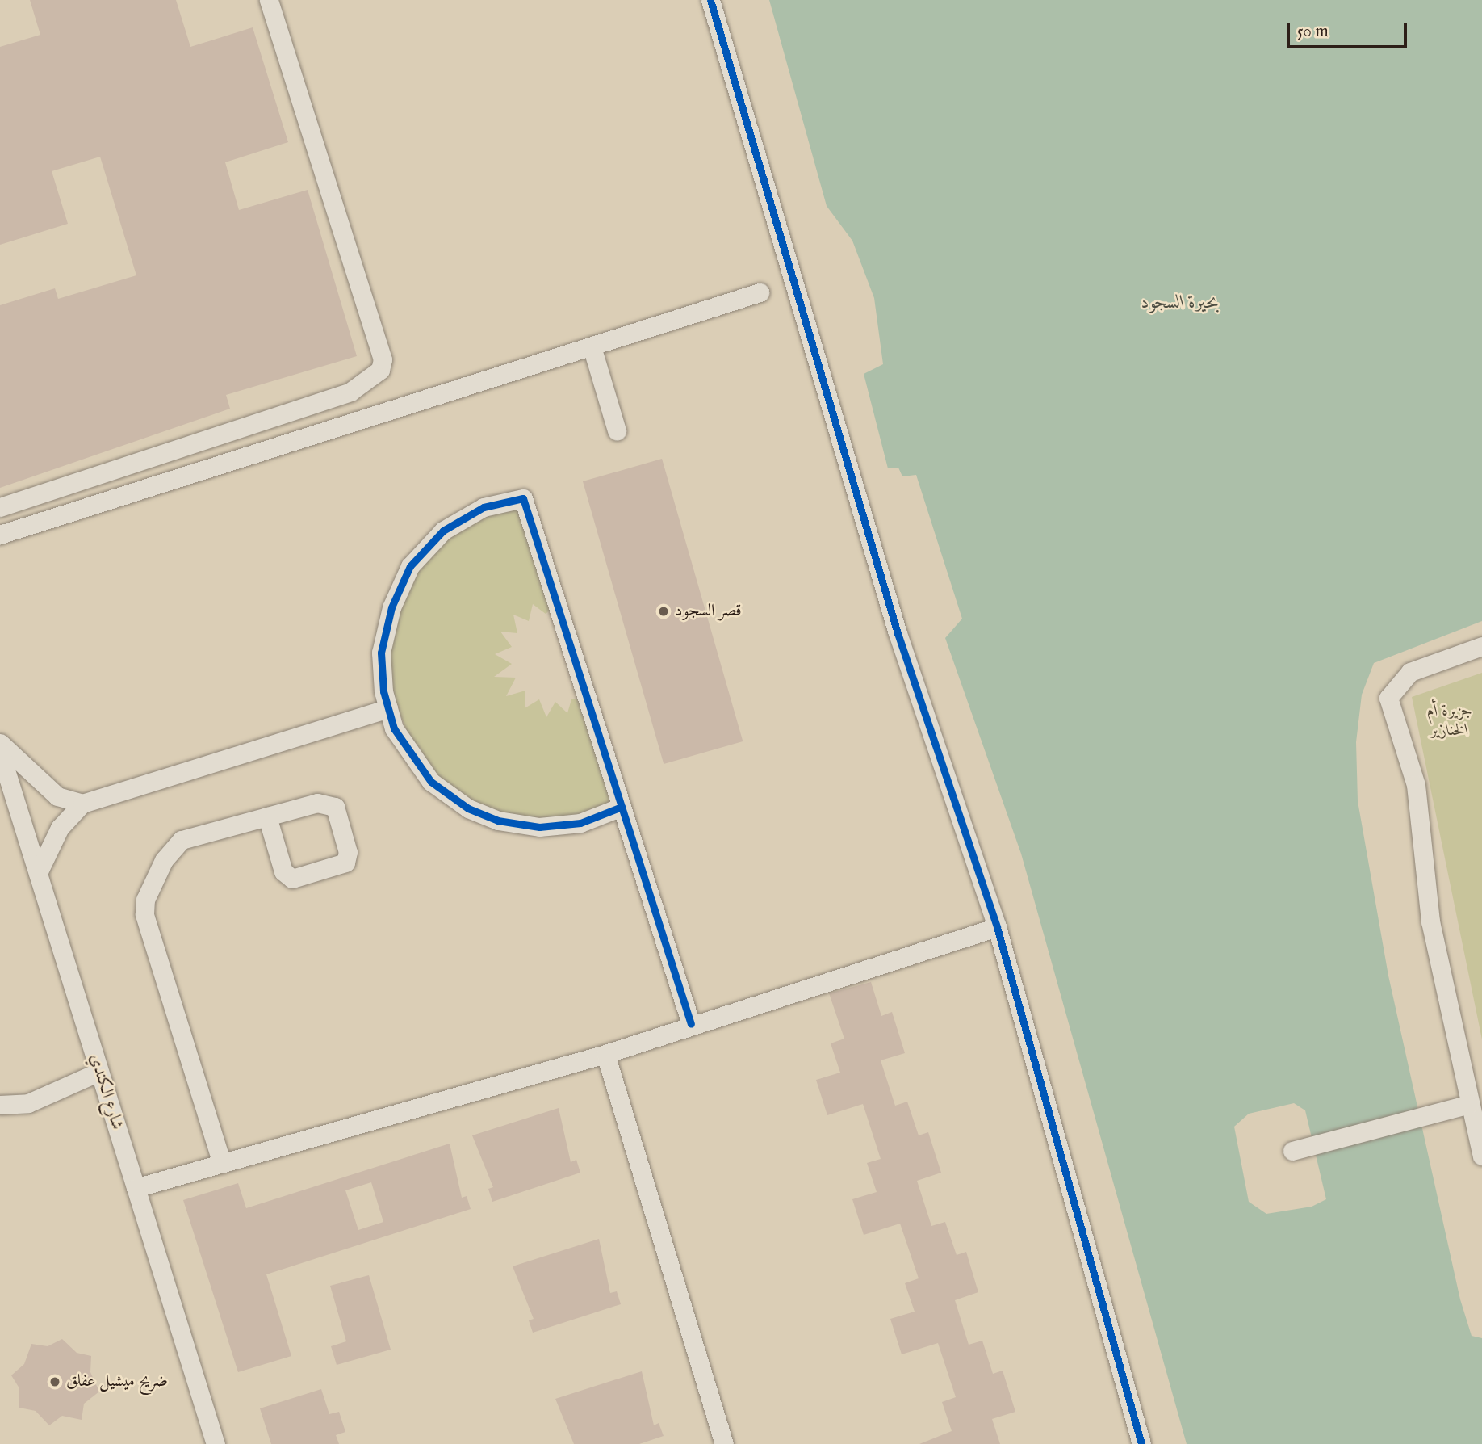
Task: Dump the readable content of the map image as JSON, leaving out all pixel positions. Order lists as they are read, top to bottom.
{
  "streets": {
    "street": ["شارع الكندي"]
  },
  "water": ["بحيرة السجود"],
  "parks": ["جزيرة أم الخنازير"],
  "places": ["قصر السجود", "ضريح ميشيل عفلق"],
  "scale_bar": "50 m"
}
